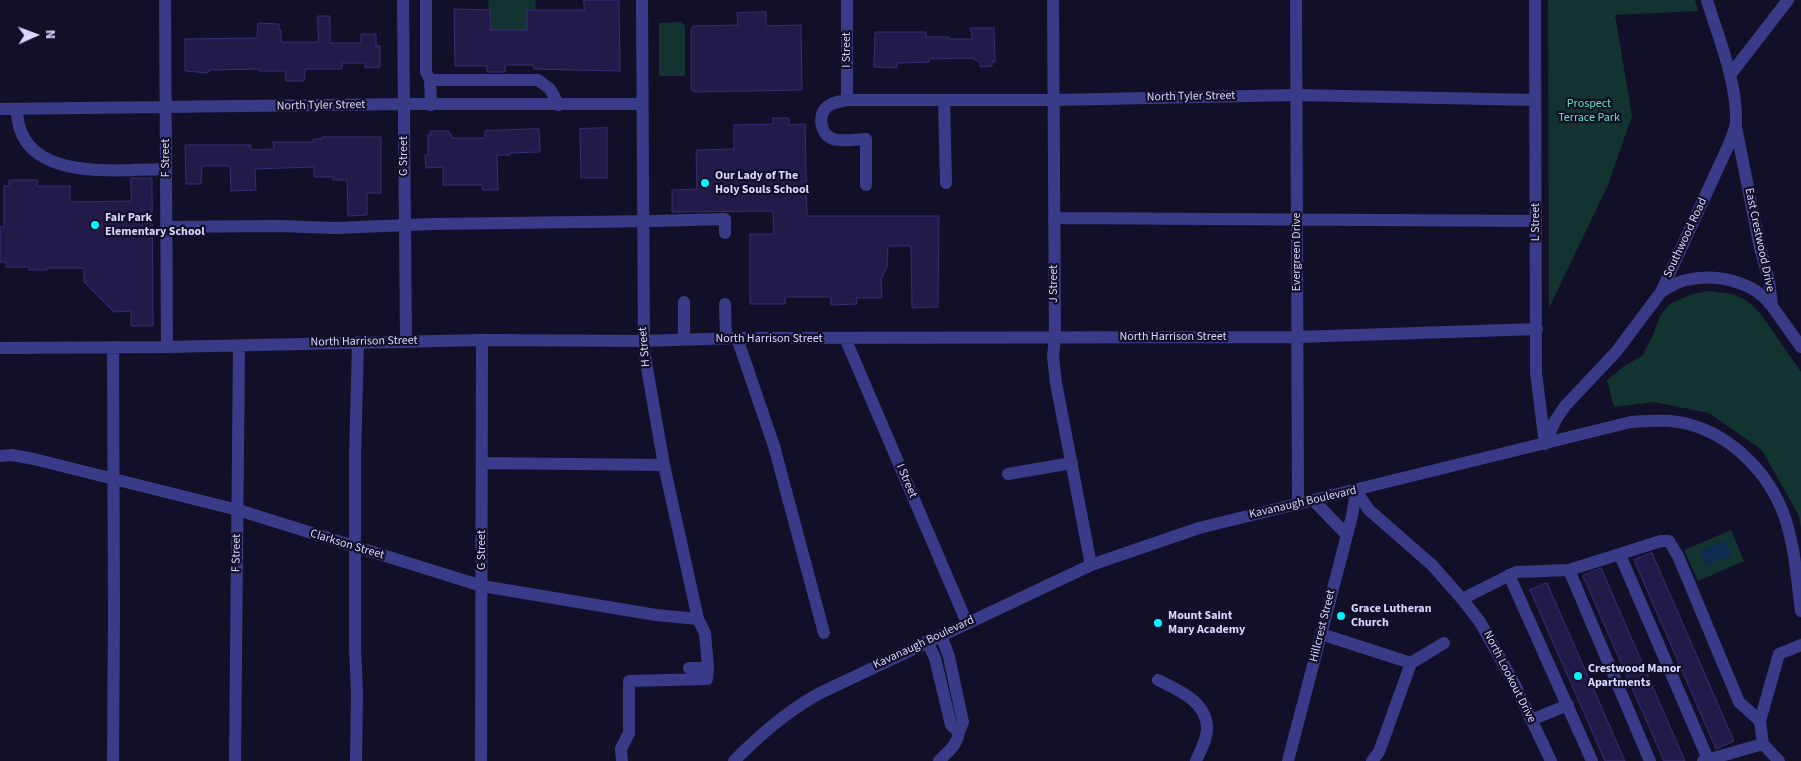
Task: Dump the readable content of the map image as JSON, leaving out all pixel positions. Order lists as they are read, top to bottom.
{
  "streets": {
    "street": [
      "I Street",
      "North Tyler Street",
      "G Street",
      "F Street",
      "L Street",
      "Southwood Road",
      "East Crestwood Drive",
      "Evergreen Drive",
      "J Street",
      "North Harrison Street",
      "H Street",
      "Kavanaugh Boulevard",
      "Clarkson Street",
      "Hillcrest Street",
      "North Lookout Drive"
    ]
  },
  "crossings": [
    ["I Street", "North Tyler Street"],
    ["I Street", "North Harrison Street"],
    ["I Street", "Kavanaugh Boulevard"],
    ["North Tyler Street", "G Street"],
    ["North Tyler Street", "F Street"],
    ["North Tyler Street", "L Street"],
    ["North Tyler Street", "Evergreen Drive"],
    ["North Tyler Street", "J Street"],
    ["North Tyler Street", "H Street"],
    ["G Street", "North Harrison Street"],
    ["G Street", "Clarkson Street"],
    ["F Street", "North Harrison Street"],
    ["F Street", "Clarkson Street"],
    ["L Street", "Southwood Road"],
    ["L Street", "North Harrison Street"],
    ["L Street", "Kavanaugh Boulevard"],
    ["Southwood Road", "East Crestwood Drive"],
    ["Southwood Road", "Kavanaugh Boulevard"],
    ["Evergreen Drive", "North Harrison Street"],
    ["Evergreen Drive", "Kavanaugh Boulevard"],
    ["J Street", "North Harrison Street"],
    ["J Street", "Kavanaugh Boulevard"],
    ["North Harrison Street", "H Street"],
    ["H Street", "Clarkson Street"],
    ["Kavanaugh Boulevard", "Hillcrest Street"],
    ["Kavanaugh Boulevard", "North Lookout Drive"],
    ["Hillcrest Street", "North Lookout Drive"]
  ],
  "parks": ["Prospect Terrace Park"],
  "places": [
    "Our Lady of The Holy Souls School",
    "Fair Park Elementary School",
    "Grace Lutheran Church",
    "Mount Saint Mary Academy",
    "Crestwood Manor Apartments"
  ],
  "north": "right"
}
